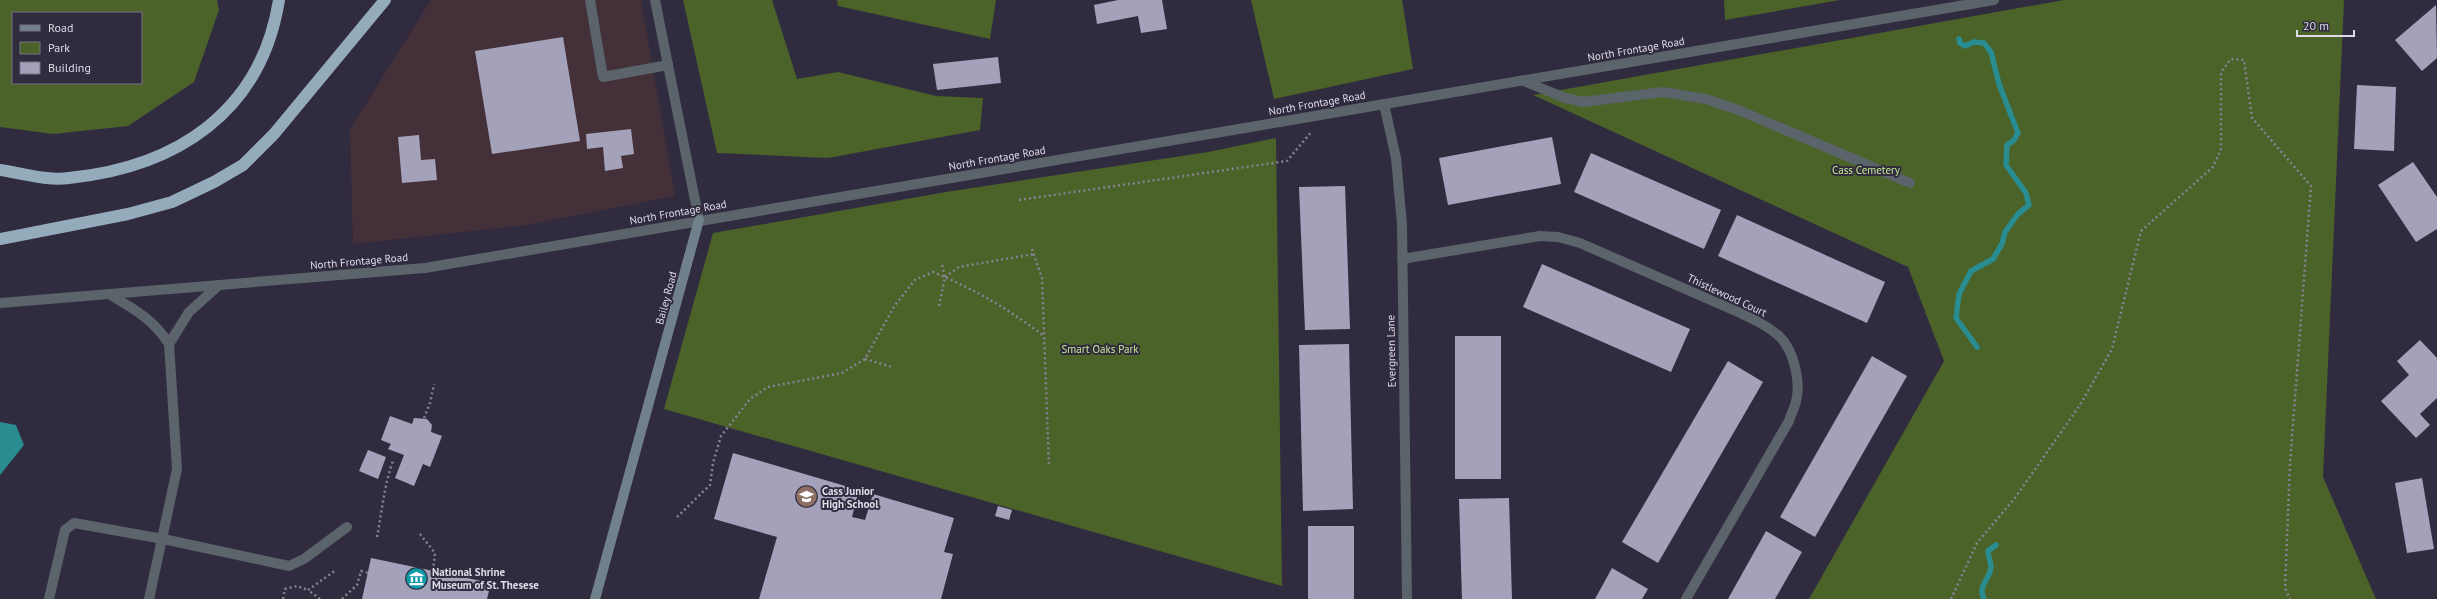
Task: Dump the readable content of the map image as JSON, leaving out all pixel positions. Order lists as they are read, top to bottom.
{
  "streets": {
    "street": [
      "North Frontage Road",
      "Thistlewood Court",
      "Bailey Road",
      "Evergreen Lane"
    ]
  },
  "crossings": [
    ["North Frontage Road", "Bailey Road"],
    ["North Frontage Road", "Evergreen Lane"],
    ["Thistlewood Court", "Evergreen Lane"]
  ],
  "parks": ["Cass Cemetery", "Smart Oaks Park"],
  "places": {
    "school or university": ["Cass Junior High School"],
    "museum": ["National Shrine Museum of St. Thesese"]
  },
  "legend": ["Road", "Park", "Building"],
  "scale_bar": "20 m"
}
